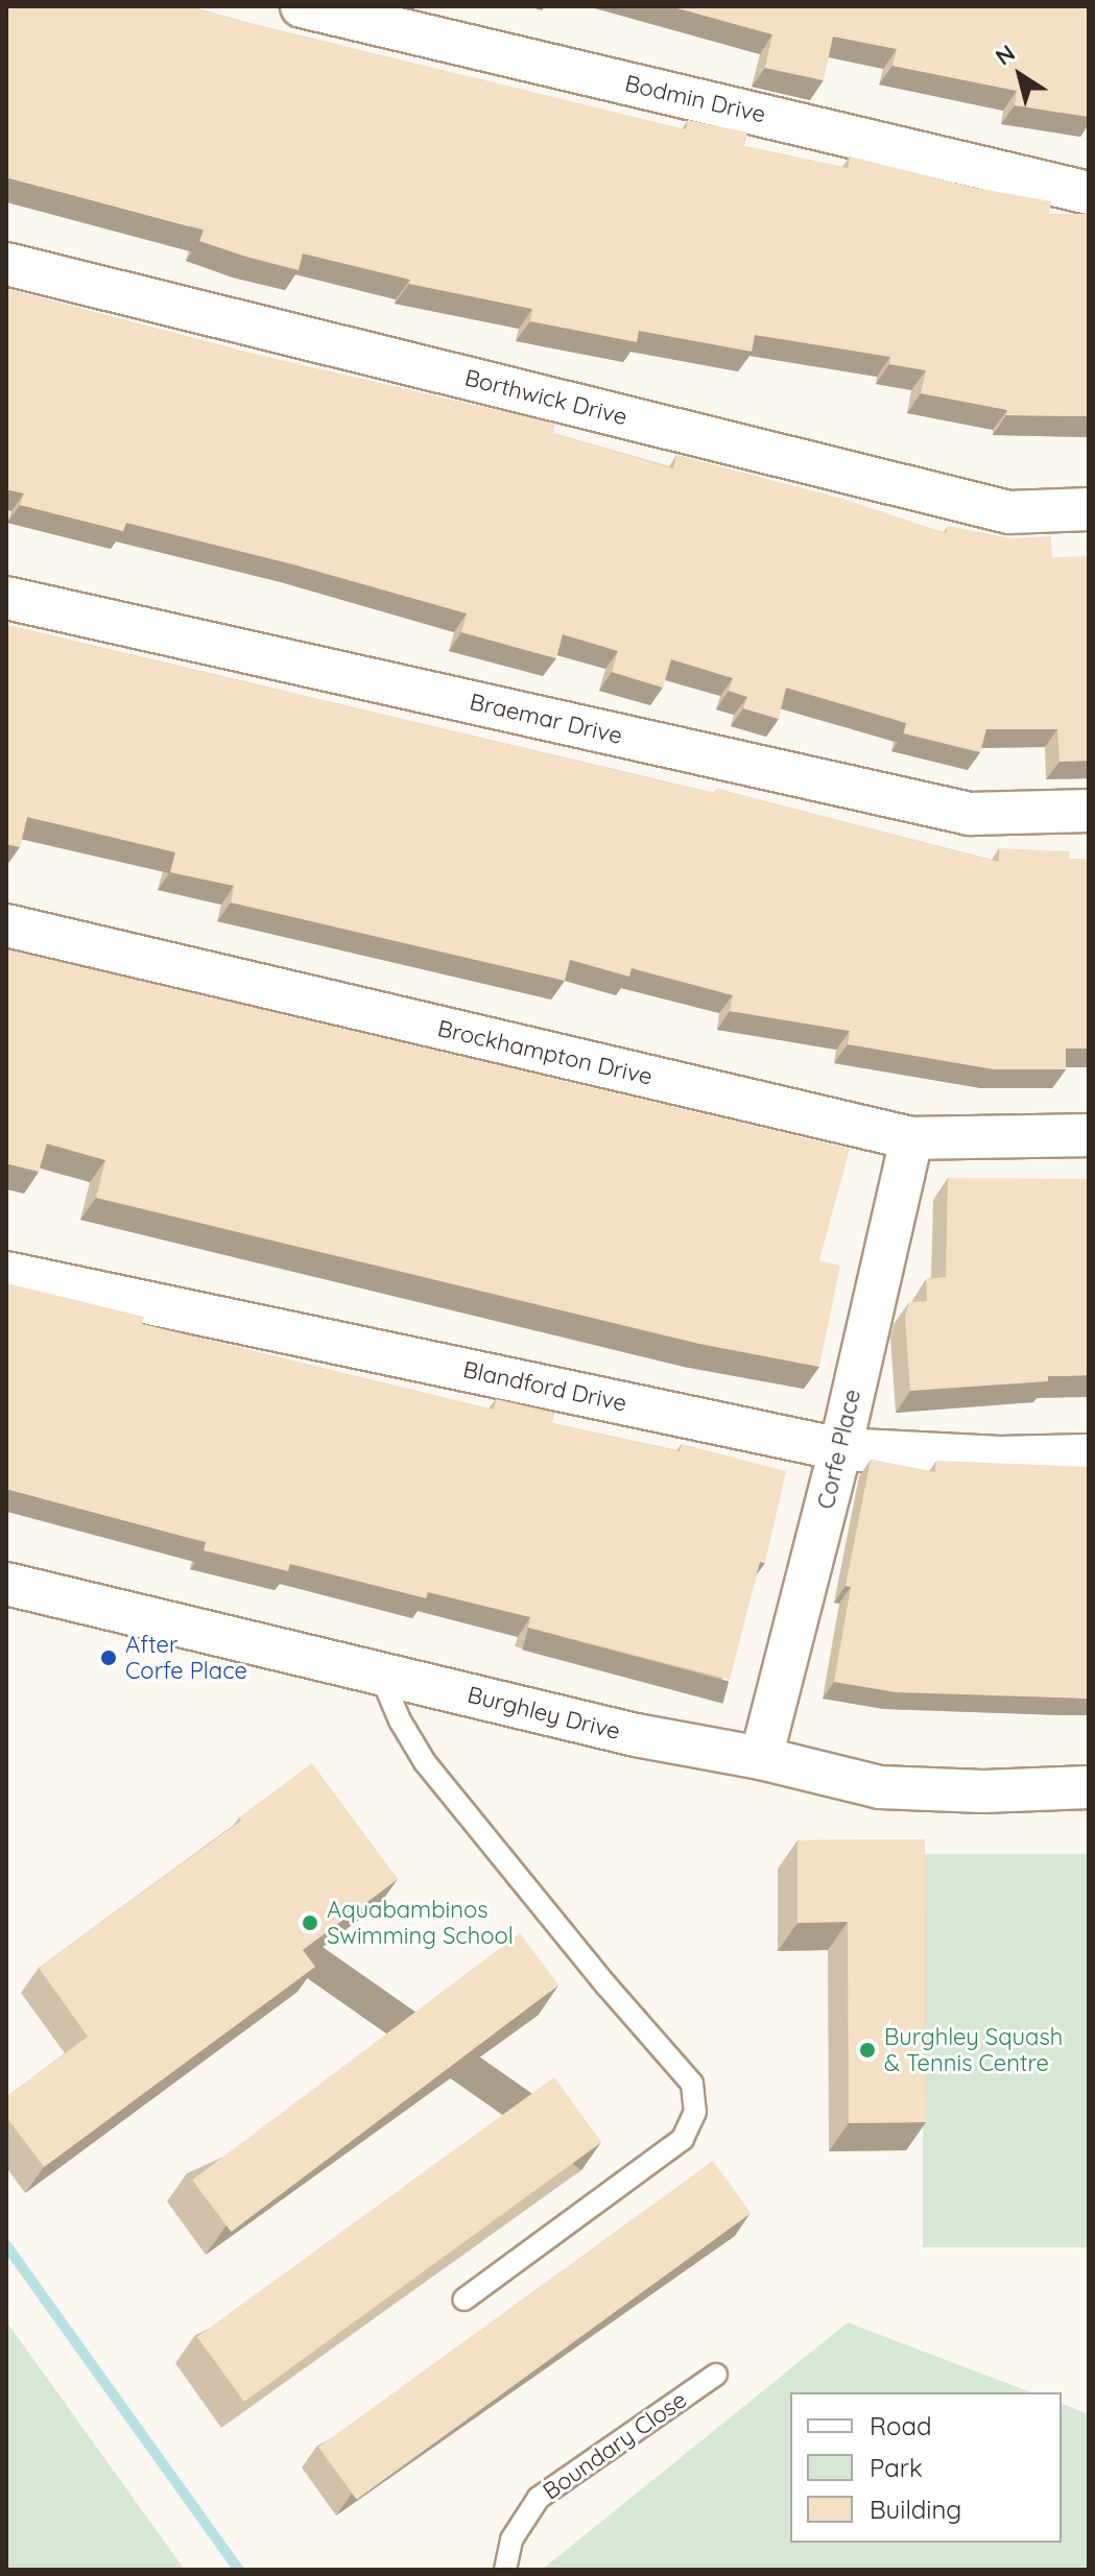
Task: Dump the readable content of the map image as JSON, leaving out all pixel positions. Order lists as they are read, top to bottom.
{
  "streets": {
    "street": [
      "Bodmin Drive",
      "Borthwick Drive",
      "Braemar Drive",
      "Brockhampton Drive",
      "Blandford Drive",
      "Corfe Place",
      "Burghley Drive"
    ],
    "lane": ["Boundary Close"]
  },
  "crossings": [
    ["Brockhampton Drive", "Corfe Place"],
    ["Blandford Drive", "Corfe Place"],
    ["Corfe Place", "Burghley Drive"]
  ],
  "places": ["After Corfe Place", "Aquabambinos Swimming School", "Burghley Squash & Tennis Centre"],
  "legend": ["Road", "Park", "Building"],
  "north": "top left"
}
